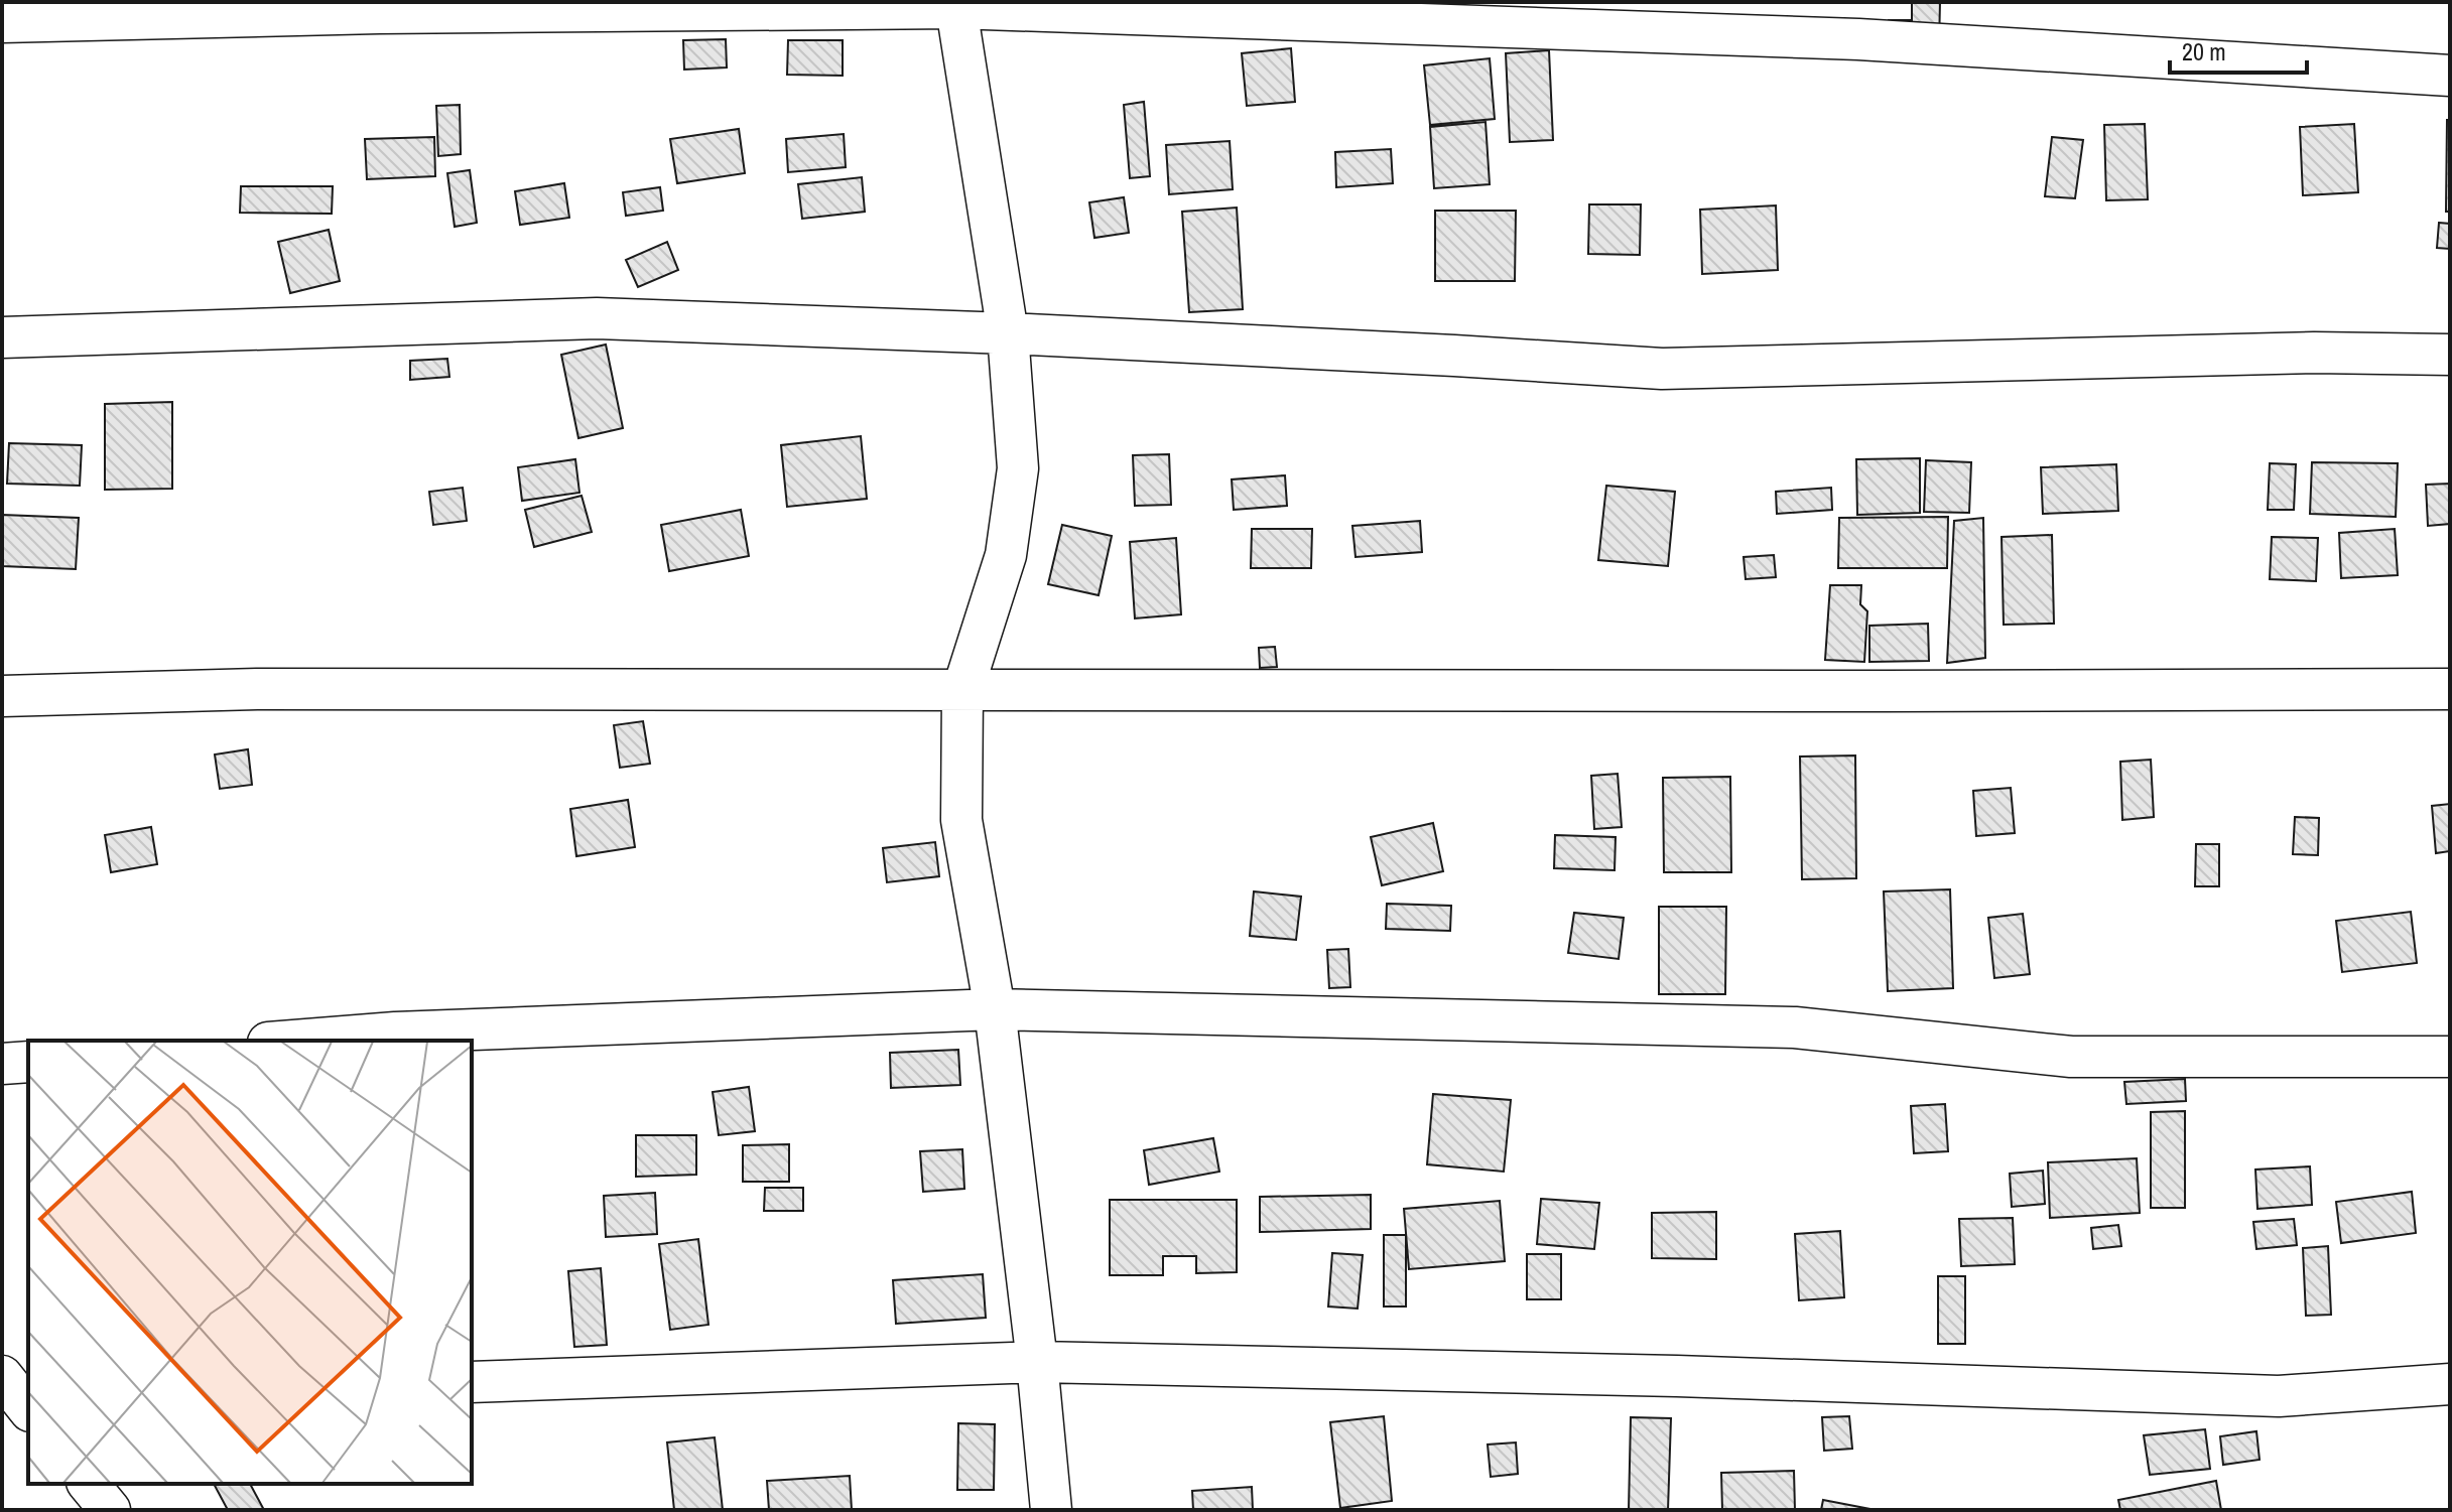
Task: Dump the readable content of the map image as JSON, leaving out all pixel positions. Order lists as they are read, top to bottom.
{
  "scale_bar": "20 m"
}
